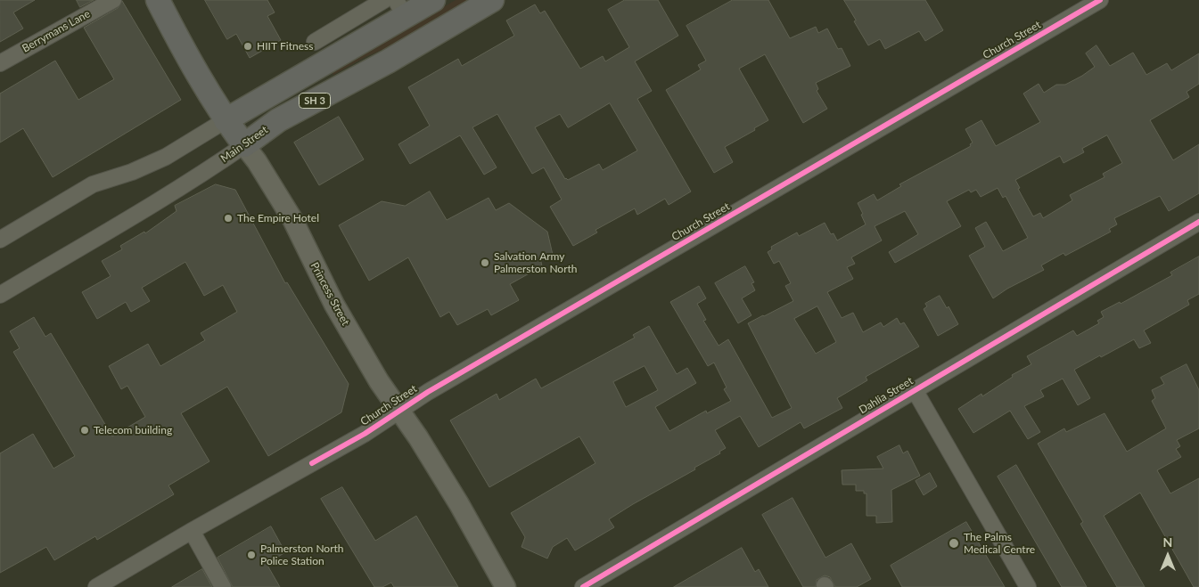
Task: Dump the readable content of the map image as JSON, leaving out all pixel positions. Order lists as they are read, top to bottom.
{
  "streets": {
    "highway": ["SH 3", "Main Street", "Princess Street"],
    "street": ["Berrymans Lane", "Church Street", "Dahlia Street"]
  },
  "crossings": [
    ["Church Street", "Princess Street"],
    ["SH 3", "Princess Street"],
    ["Main Street", "Princess Street"]
  ],
  "places": [
    "HIIT Fitness",
    "The Empire Hotel",
    "Salvation Army Palmerston North",
    "Telecom building",
    "The Palms Medical Centre",
    "Palmerston North Police Station"
  ],
  "north": "top"
}
